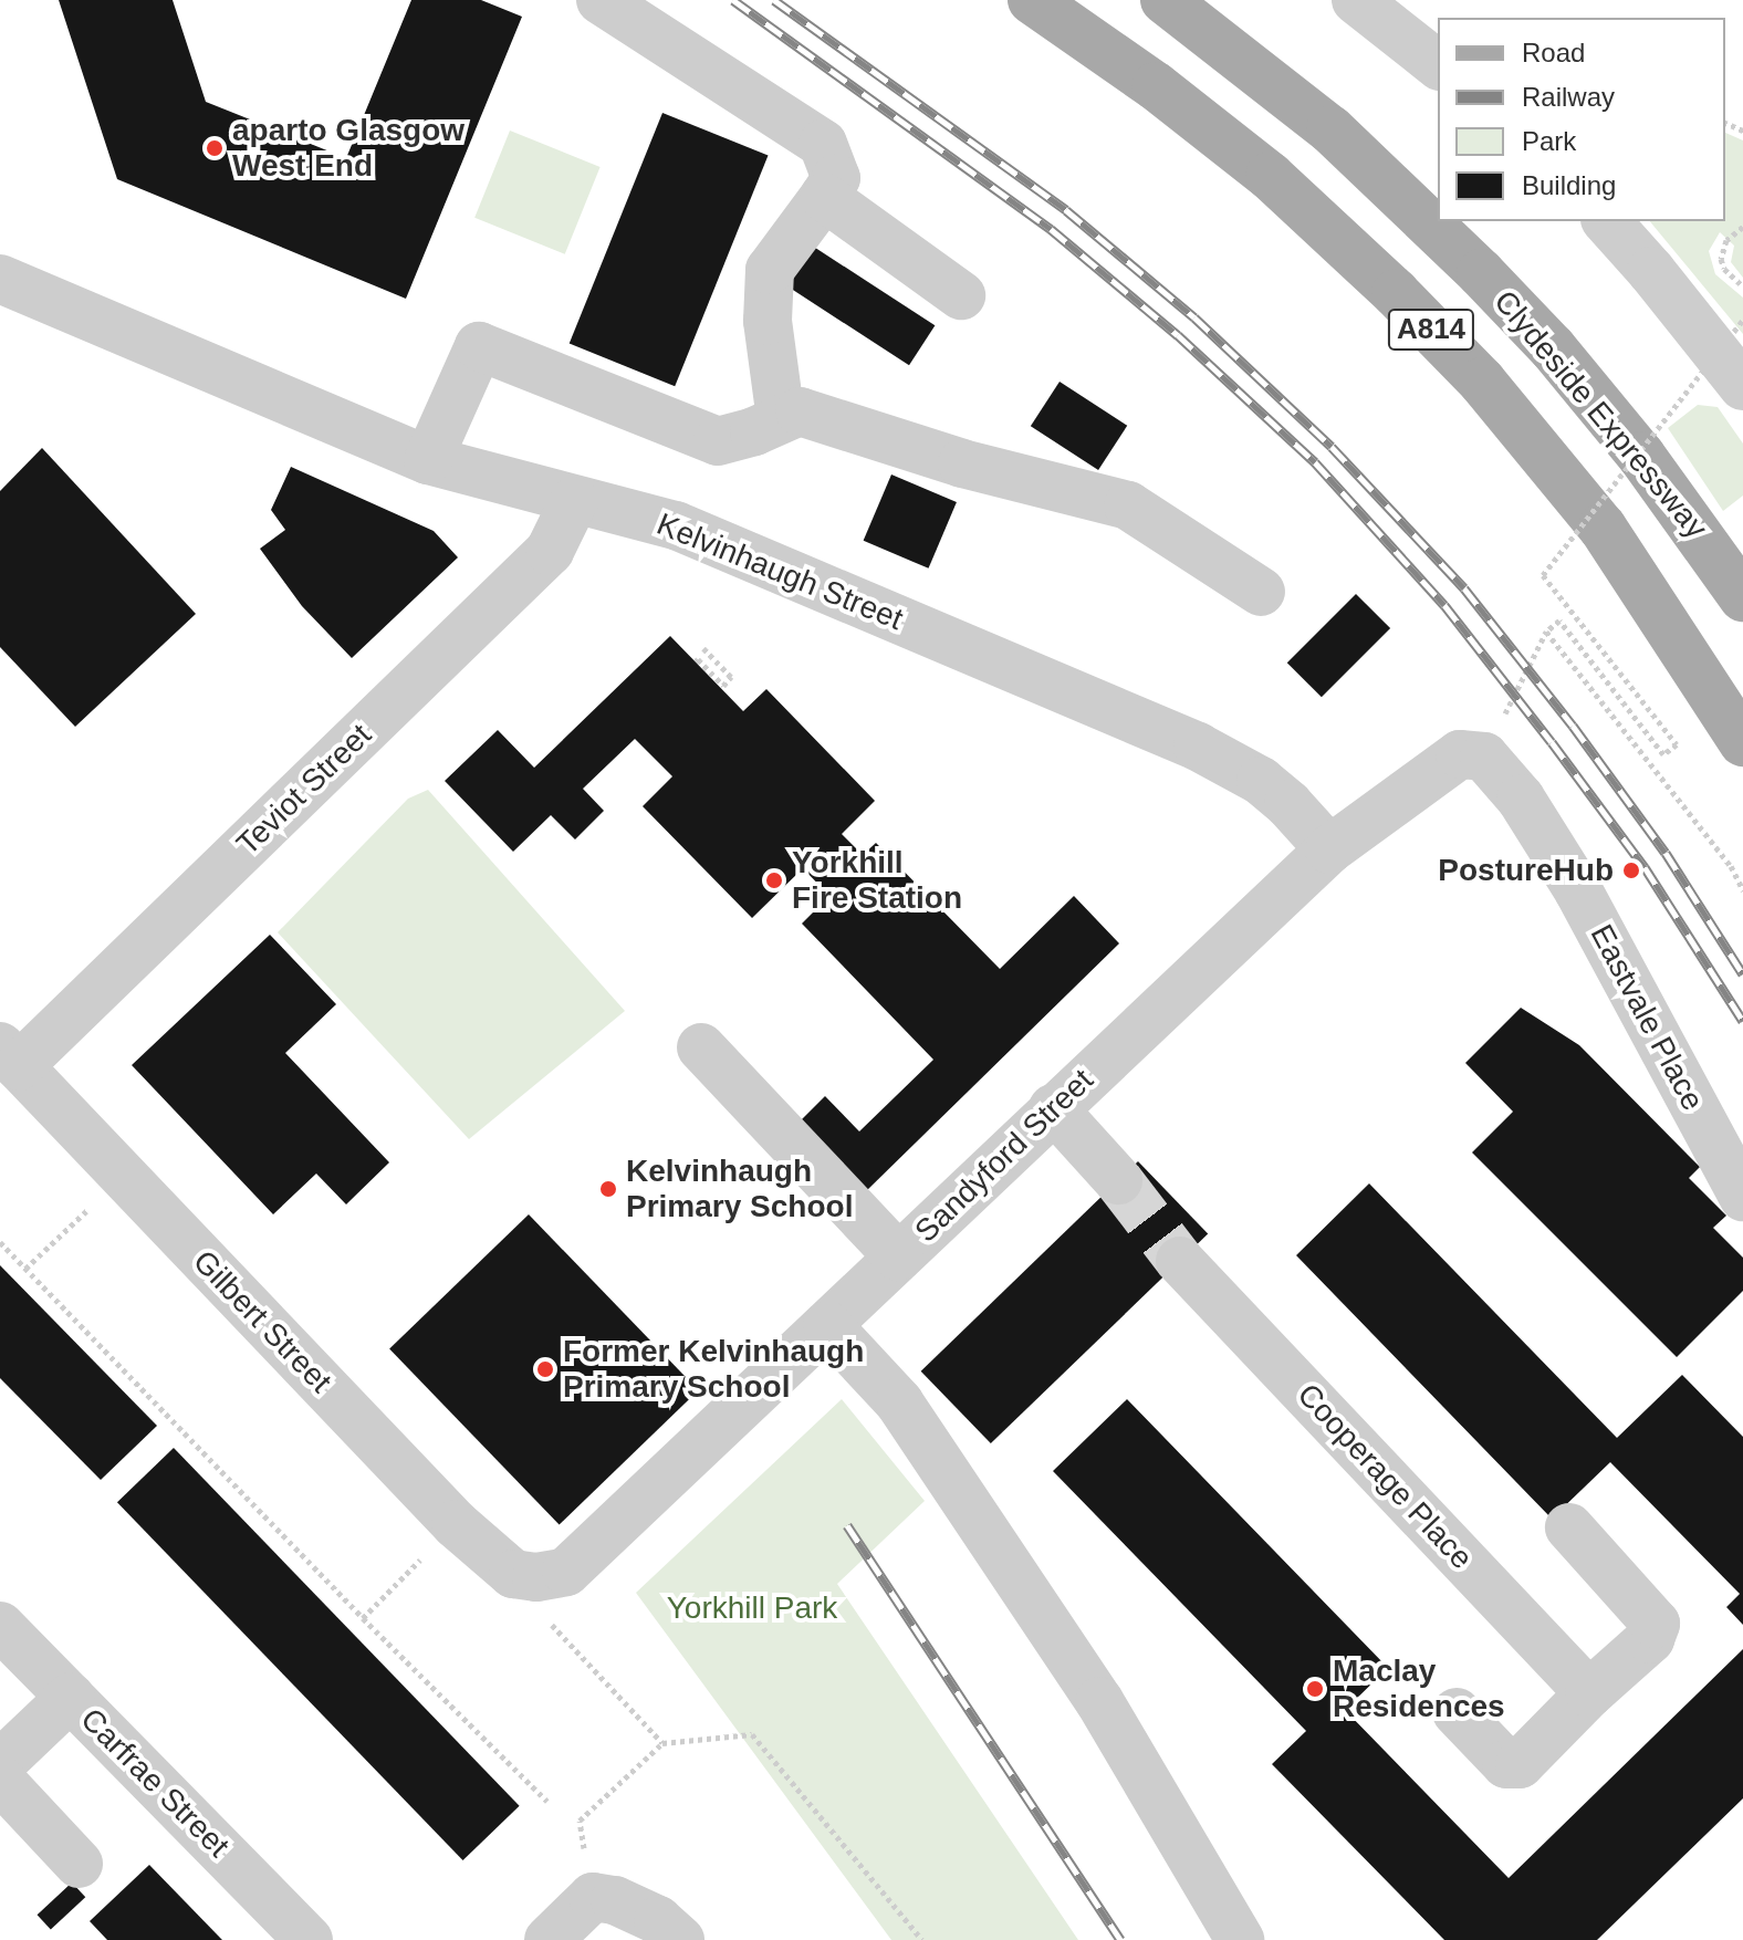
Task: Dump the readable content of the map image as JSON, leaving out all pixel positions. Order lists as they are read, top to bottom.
{
  "streets": {
    "main road": ["A814", "Clydeside Expressway"],
    "street": [
      "Kelvinhaugh Street",
      "Teviot Street",
      "Eastvale Place",
      "Sandyford Street",
      "Gilbert Street",
      "Cooperage Place",
      "Carfrae Street"
    ]
  },
  "crossings": [
    ["Kelvinhaugh Street", "Teviot Street"],
    ["Kelvinhaugh Street", "Sandyford Street"],
    ["Teviot Street", "Gilbert Street"],
    ["Eastvale Place", "Sandyford Street"],
    ["Sandyford Street", "Gilbert Street"]
  ],
  "parks": ["Yorkhill Park"],
  "places": [
    "aparto Glasgow West End",
    "PostureHub",
    "Yorkhill Fire Station",
    "Kelvinhaugh Primary School",
    "Former Kelvinhaugh Primary School",
    "Maclay Residences"
  ],
  "legend": [
    "Road",
    "Railway",
    "Park",
    "Building"
  ]
}
